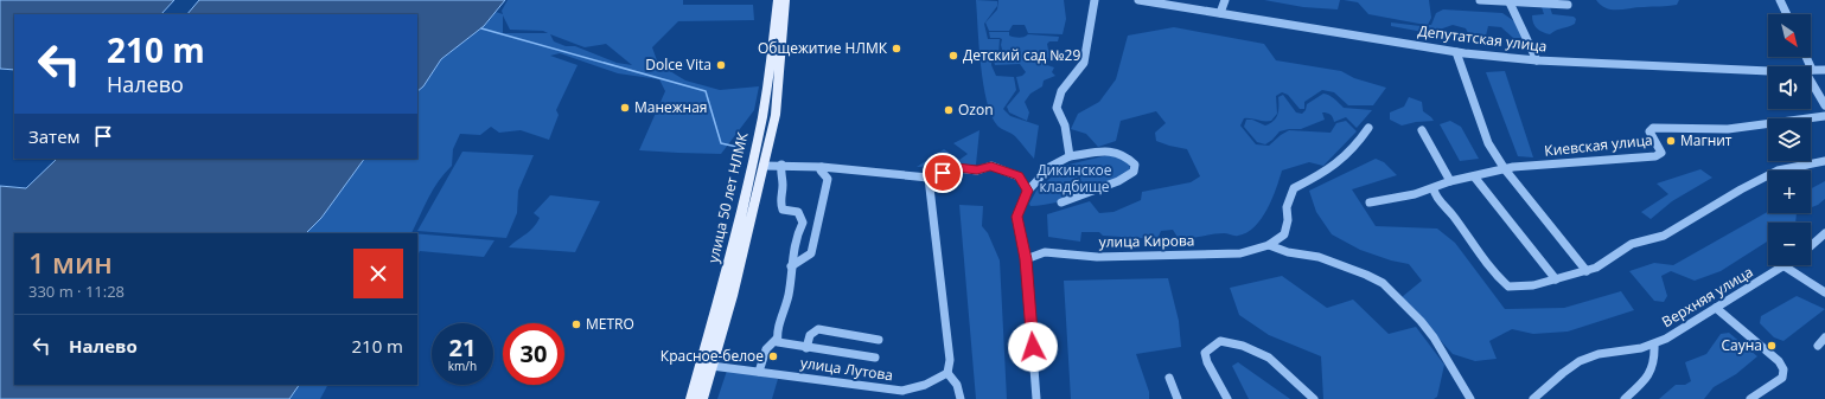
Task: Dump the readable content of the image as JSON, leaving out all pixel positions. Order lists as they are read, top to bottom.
{
  "streets": {
    "main road": ["улица 50 лет НЛМК"],
    "street": [
      "Депутатская улица",
      "Киевская улица",
      "улица Кирова",
      "Верхняя улица",
      "улица Лутова"
    ]
  },
  "crossings": [
    ["улица 50 лет НЛМК", "улица Лутова"]
  ],
  "parks": ["Дикинское кладбище"],
  "places": [
    "Общежитие НЛМК",
    "Детский сад №29",
    "Dolce Vita",
    "Манежная",
    "Ozon",
    "Магнит",
    "METRO",
    "Сауна",
    "Красное-белое"
  ],
  "north": "bottom right",
  "page": {
    "map_buttons": ["+", "−"],
    "turn": ["210 m", "Налево"],
    "then": "Затем",
    "heading": ["1 мин", "330 m · 11:28"],
    "list": [
      {
        "name": "Налево",
        "value": "210 m"
      }
    ],
    "speed": "21 km/h",
    "limit": "30"
  }
}
